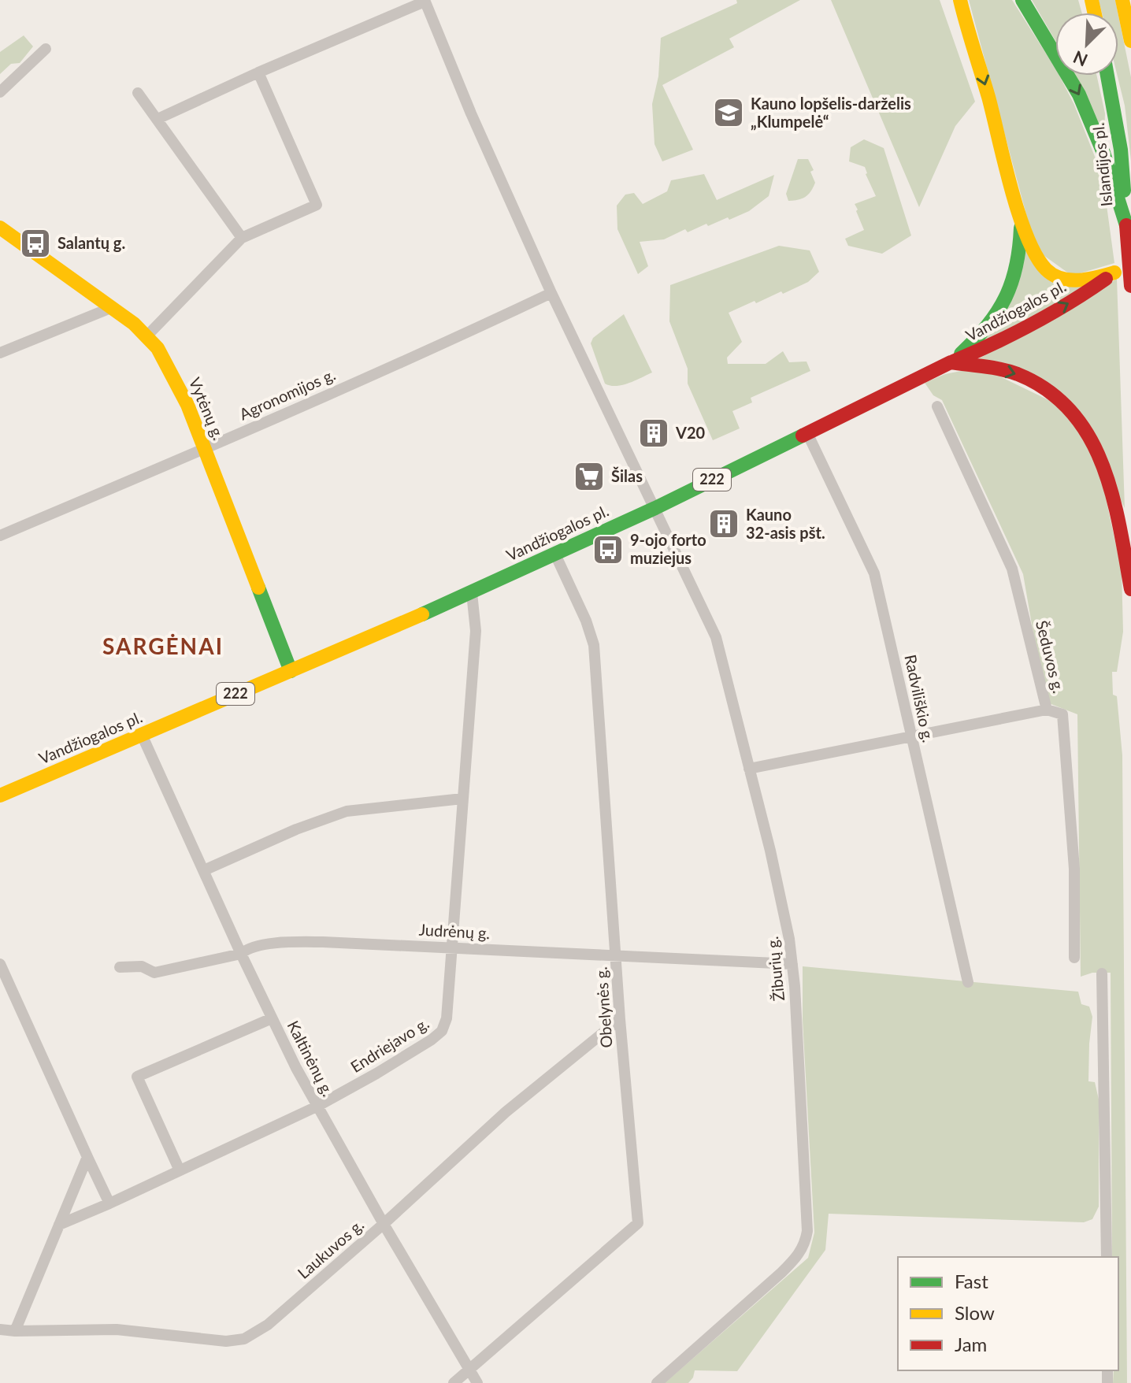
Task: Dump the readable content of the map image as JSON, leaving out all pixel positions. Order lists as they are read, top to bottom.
{
  "streets": {
    "main road": [
      "Islandijos pl.",
      "Vandžiogalos pl.",
      "Vytėnų g.",
      "222"
    ],
    "street": [
      "Agronomijos g.",
      "Šeduvos g.",
      "Radviliškio g.",
      "Judrėnų g.",
      "Žiburių g.",
      "Obelynės g.",
      "Endriejavo g.",
      "Kaltinėnų g.",
      "Laukuvos g."
    ]
  },
  "crossings": [
    ["Vandžiogalos pl.", "Vytėnų g."],
    ["Vandžiogalos pl.", "222"],
    ["Vandžiogalos pl.", "Radviliškio g."],
    ["Vandžiogalos pl.", "Žiburių g."],
    ["Vandžiogalos pl.", "Obelynės g."],
    ["Vandžiogalos pl.", "Endriejavo g."],
    ["Vandžiogalos pl.", "Kaltinėnų g."],
    ["Agronomijos g.", "Vytėnų g."],
    ["Agronomijos g.", "Žiburių g."],
    ["Judrėnų g.", "Žiburių g."],
    ["Judrėnų g.", "Obelynės g."],
    ["Judrėnų g.", "Endriejavo g."],
    ["Judrėnų g.", "Kaltinėnų g."],
    ["Obelynės g.", "Kaltinėnų g."],
    ["Obelynės g.", "Laukuvos g."],
    ["Endriejavo g.", "Kaltinėnų g."],
    ["Kaltinėnų g.", "Laukuvos g."]
  ],
  "districts": ["SARGĖNAI"],
  "places": {
    "school or university": ["Kauno lopšelis-darželis „Klumpelė“"],
    "bus stop": ["Salantų g.", "9-ojo forto muziejus"],
    "building": ["V20", "Kauno 32-asis pšt."],
    "supermarket": ["Šilas"]
  },
  "legend": ["Fast", "Slow", "Jam"],
  "north": "bottom left"
}
